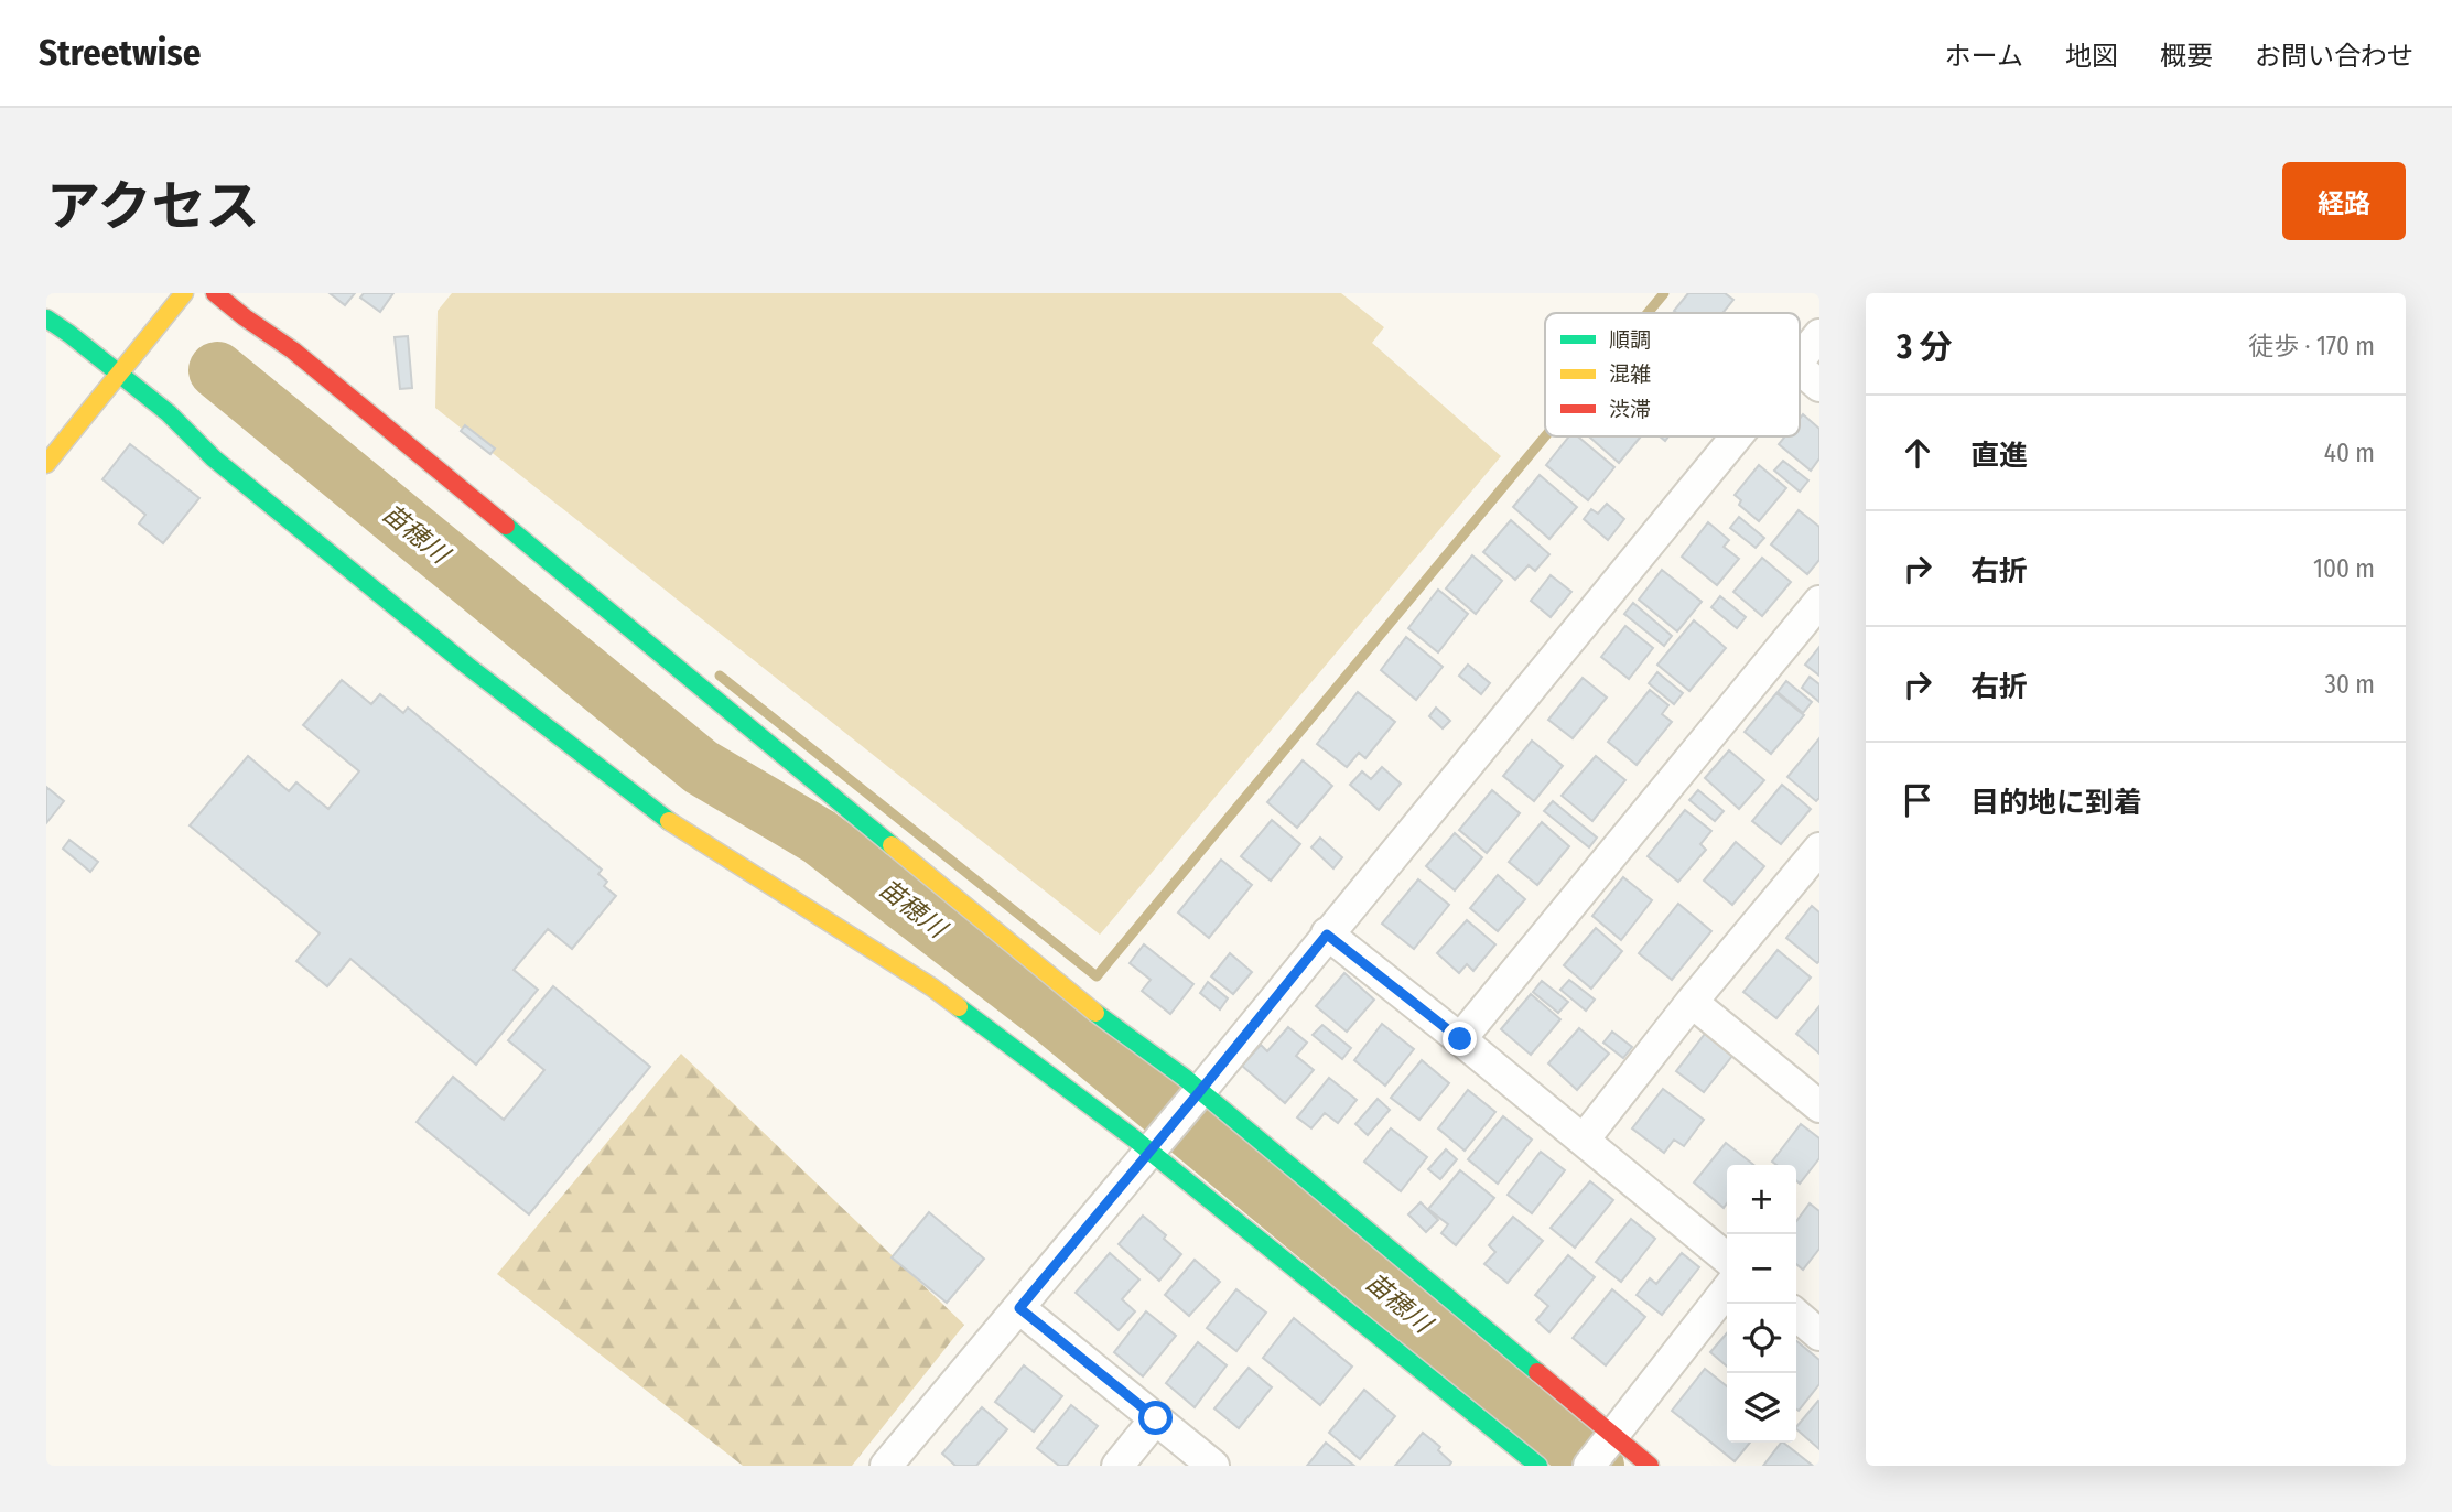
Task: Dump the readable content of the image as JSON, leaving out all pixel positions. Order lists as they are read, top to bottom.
{
  "water": ["苗穂川"],
  "legend": ["順調", "混雑", "渋滞"],
  "page": {
    "header": "Streetwise",
    "nav": [
      "ホーム",
      "地図",
      "概要",
      "お問い合わせ"
    ],
    "title": "アクセス",
    "buttons": "経路",
    "heading": ["3 分", "徒歩 · 170 m"],
    "list": [
      ["直進", "40 m"],
      ["右折", "100 m"],
      ["右折", "30 m"],
      "目的地に到着"
    ],
    "map_buttons": ["+", "−"]
  }
}
